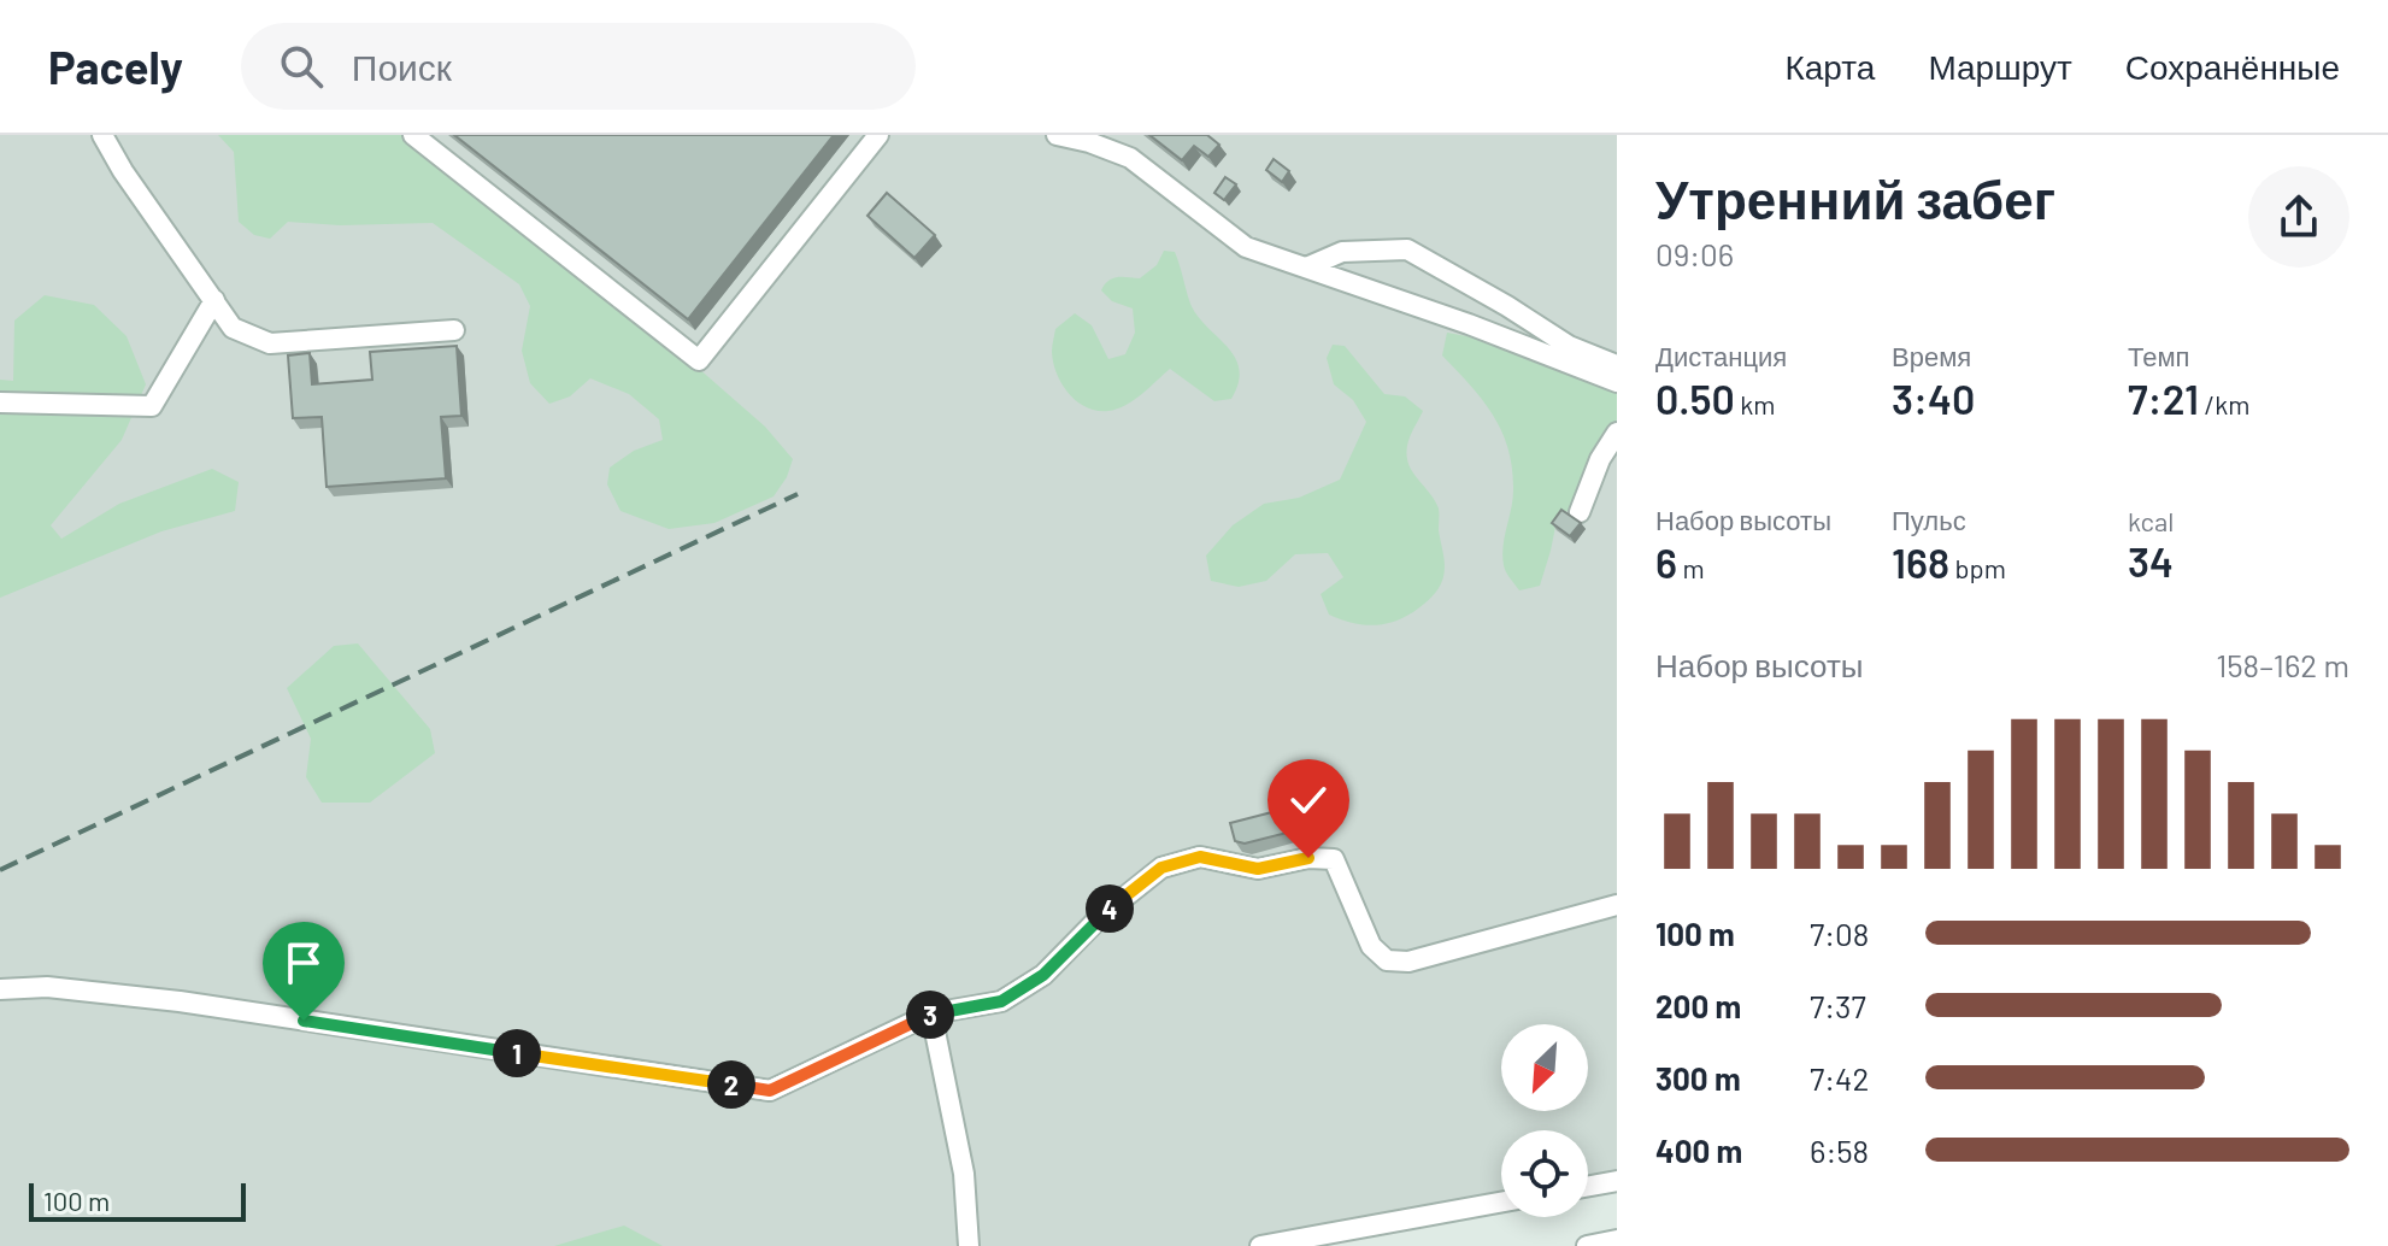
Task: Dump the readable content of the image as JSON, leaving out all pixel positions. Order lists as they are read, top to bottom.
{
  "scale_bar": "100 m",
  "north": "bottom left",
  "page": {
    "header": "Pacely",
    "search": "Поиск",
    "nav": ["Карта", "Маршрут", "Сохранённые"],
    "heading": ["Утренний забег", "09:06"],
    "stats": [
      ["Дистанция", "0.50 km"],
      ["Время", "3:40"],
      ["Темп", "7:21 /km"],
      ["Набор высоты", "6 m"],
      ["Пульс", "168 bpm"],
      ["kcal", "34"]
    ],
    "chart": ["Набор высоты", "158–162 m"],
    "pins": [
      "4",
      "3",
      "1",
      "2"
    ],
    "list": [
      {
        "name": "100 m",
        "note": "7:08"
      },
      {
        "name": "200 m",
        "note": "7:37"
      },
      {
        "name": "300 m",
        "note": "7:42"
      },
      {
        "name": "400 m",
        "note": "6:58"
      }
    ],
    "scale": "100 m"
  }
}
